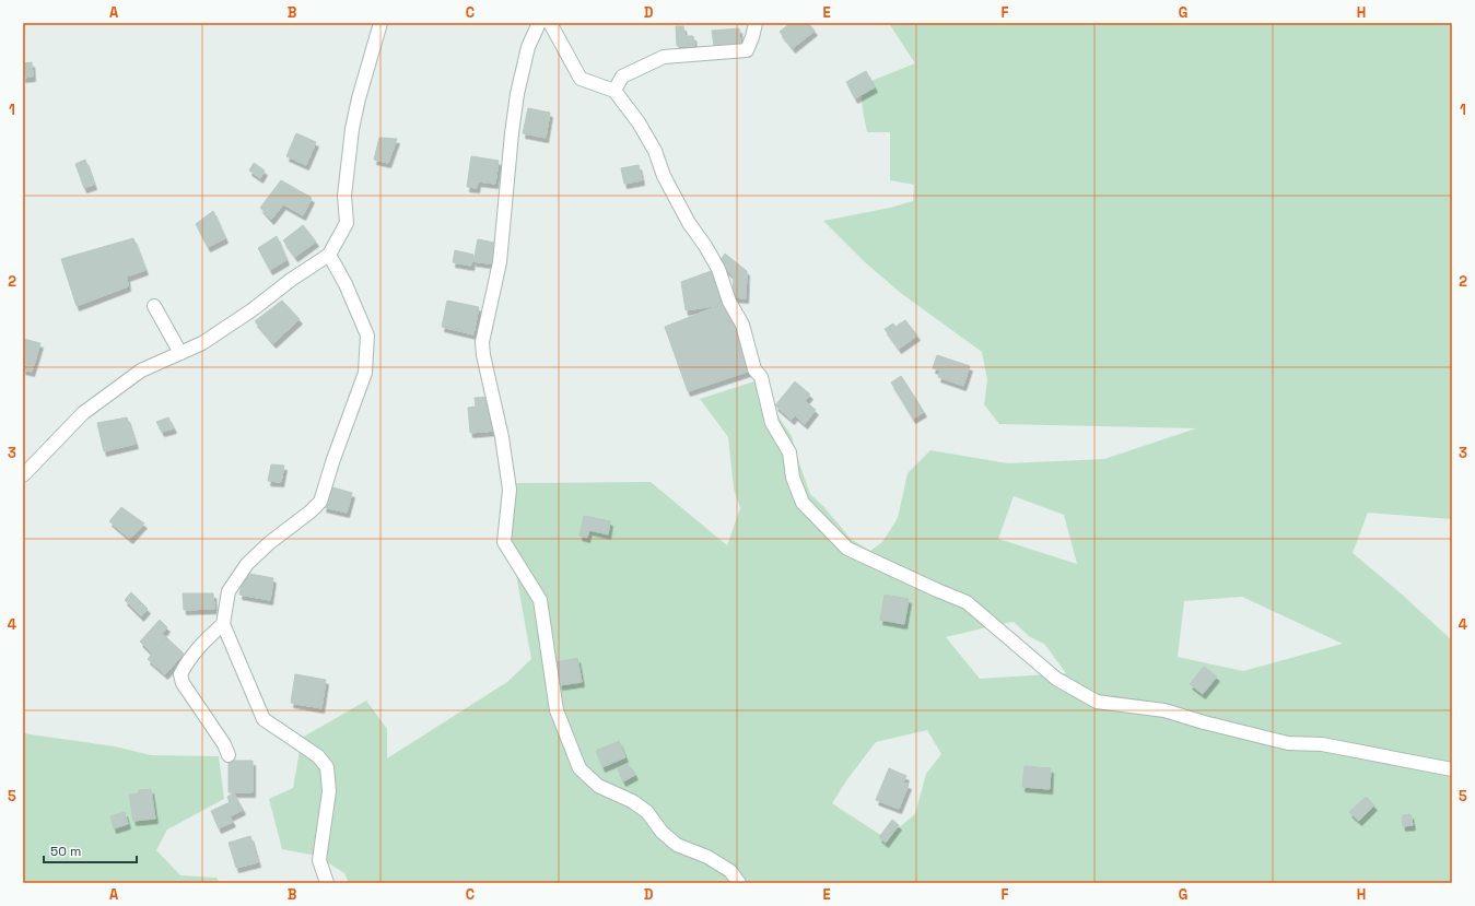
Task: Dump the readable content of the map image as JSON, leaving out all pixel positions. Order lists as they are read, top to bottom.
{
  "scale_bar": "50 m",
  "grid": {
    "columns": [
      "A",
      "B",
      "C",
      "D",
      "E",
      "F",
      "G",
      "H"
    ],
    "rows": [
      "1",
      "2",
      "3",
      "4",
      "5"
    ]
  }
}
